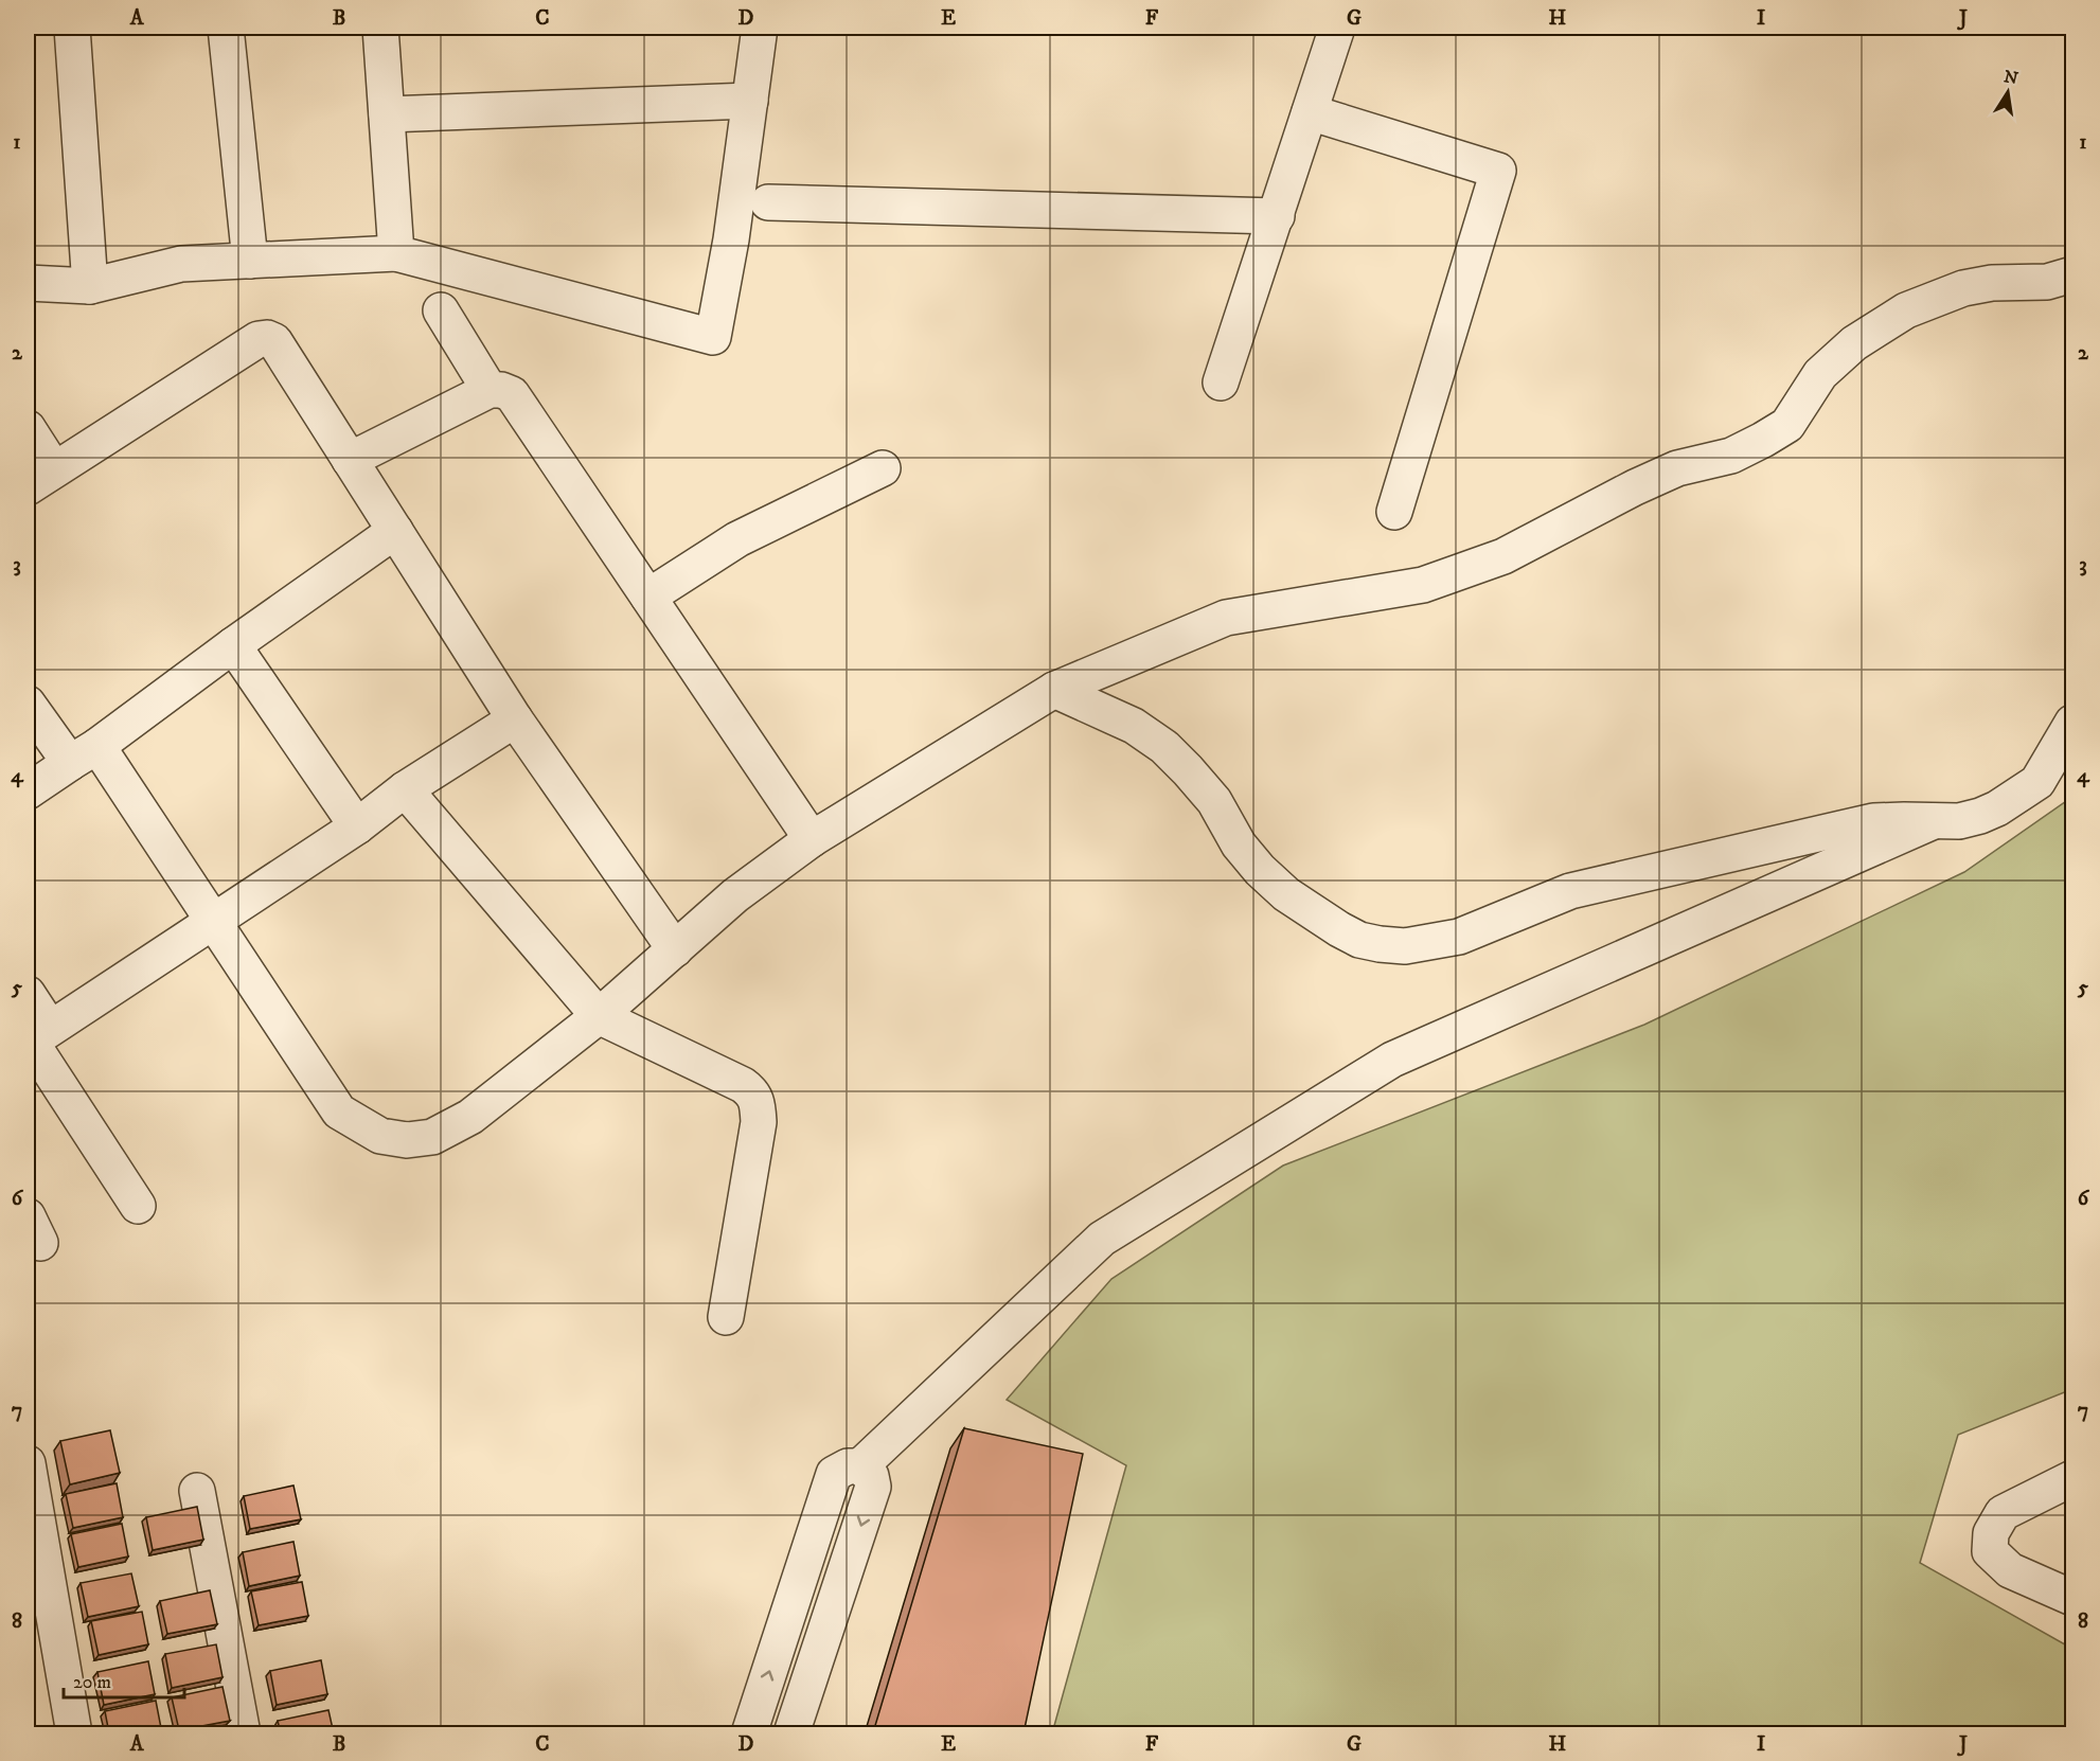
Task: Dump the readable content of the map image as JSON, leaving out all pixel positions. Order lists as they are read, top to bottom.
{
  "scale_bar": "20 m",
  "north": "top",
  "grid": {
    "columns": [
      "A",
      "B",
      "C",
      "D",
      "E",
      "F",
      "G",
      "H",
      "I",
      "J"
    ],
    "rows": [
      "1",
      "2",
      "3",
      "4",
      "5",
      "6",
      "7",
      "8"
    ]
  }
}
